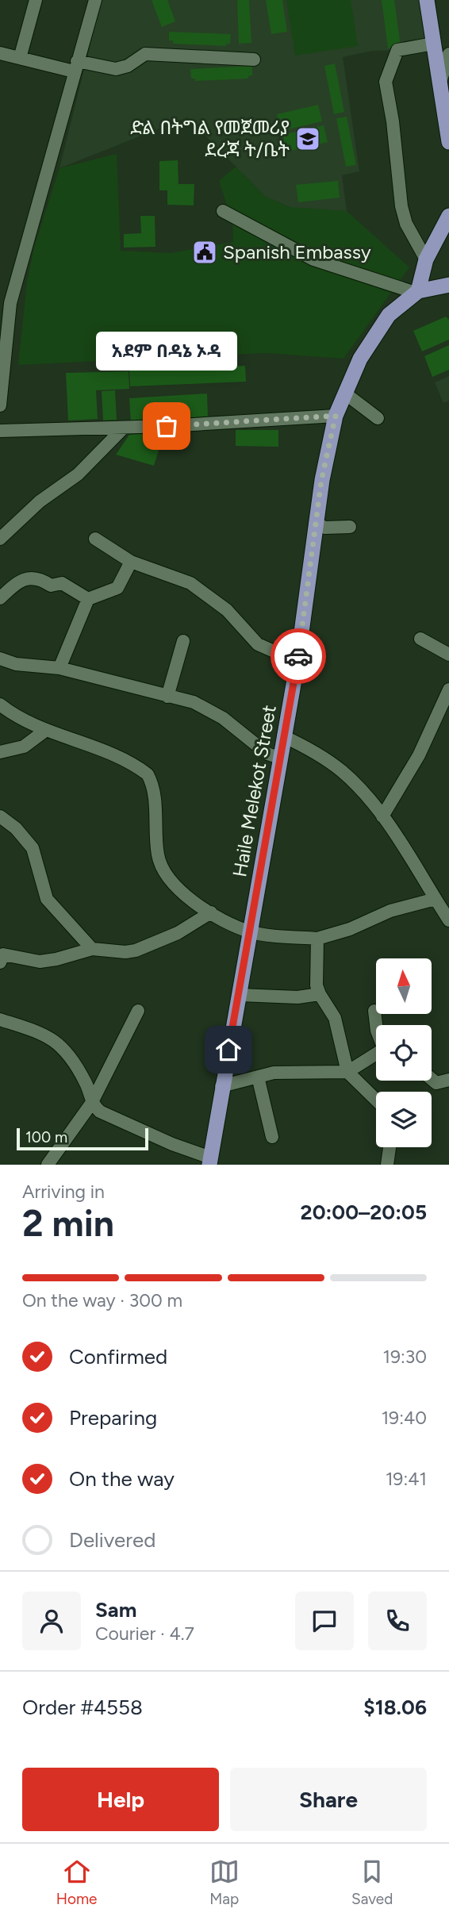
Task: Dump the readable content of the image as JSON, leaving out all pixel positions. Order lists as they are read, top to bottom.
{
  "streets": {
    "main road": ["Haile Melekot Street"]
  },
  "places": {
    "school or university": ["ድል በትግል የመጀመሪያ ደረጃ ት/ቤት"],
    "public building": ["Spanish Embassy"],
    "other": ["አደም በዳኔ ኦዳ"]
  },
  "scale_bar": "100 m",
  "north": "top",
  "page": {
    "bubble": "አደም በዳኔ ኦዳ",
    "scale": "100 m",
    "heading": ["2 min", "Arriving in", "20:00–20:05"],
    "panel": [
      "Sam",
      "Courier · 4.7",
      "Order #4558",
      "$18.06"
    ],
    "bar": "On the way · 300 m",
    "list": [
      ["Confirmed", "19:30"],
      ["Preparing", "19:40"],
      ["On the way", "19:41"],
      "Delivered"
    ],
    "buttons": ["Help", "Share"],
    "tabs": ["Home", "Map", "Saved"]
  }
}
